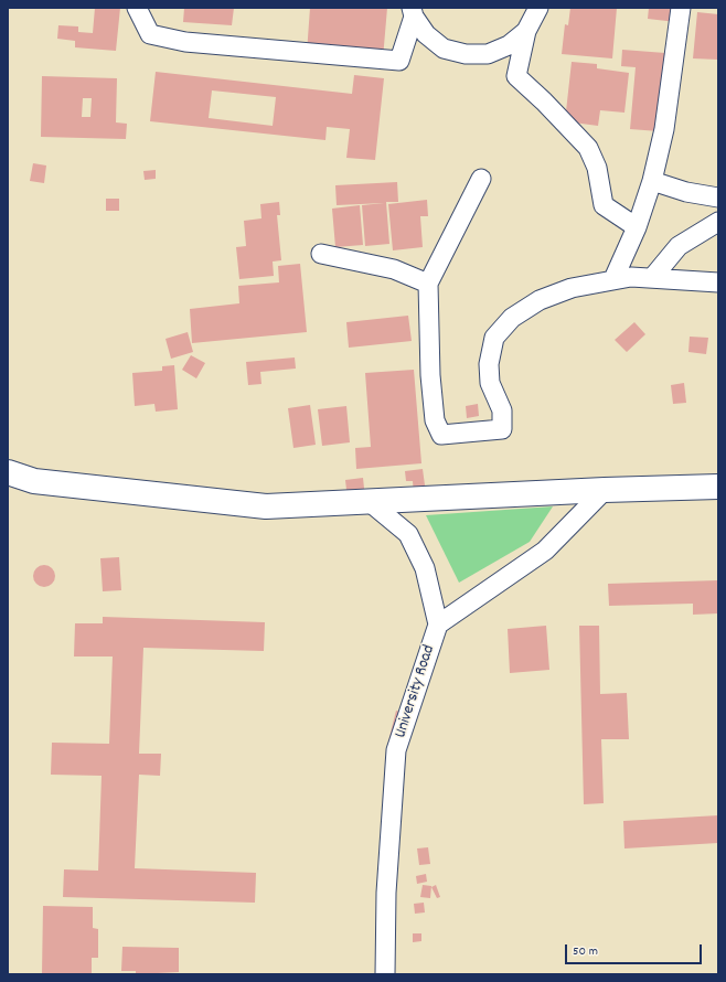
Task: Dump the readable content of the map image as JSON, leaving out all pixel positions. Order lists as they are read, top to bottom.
{
  "streets": {
    "street": ["University Road"]
  },
  "scale_bar": "50 m"
}
